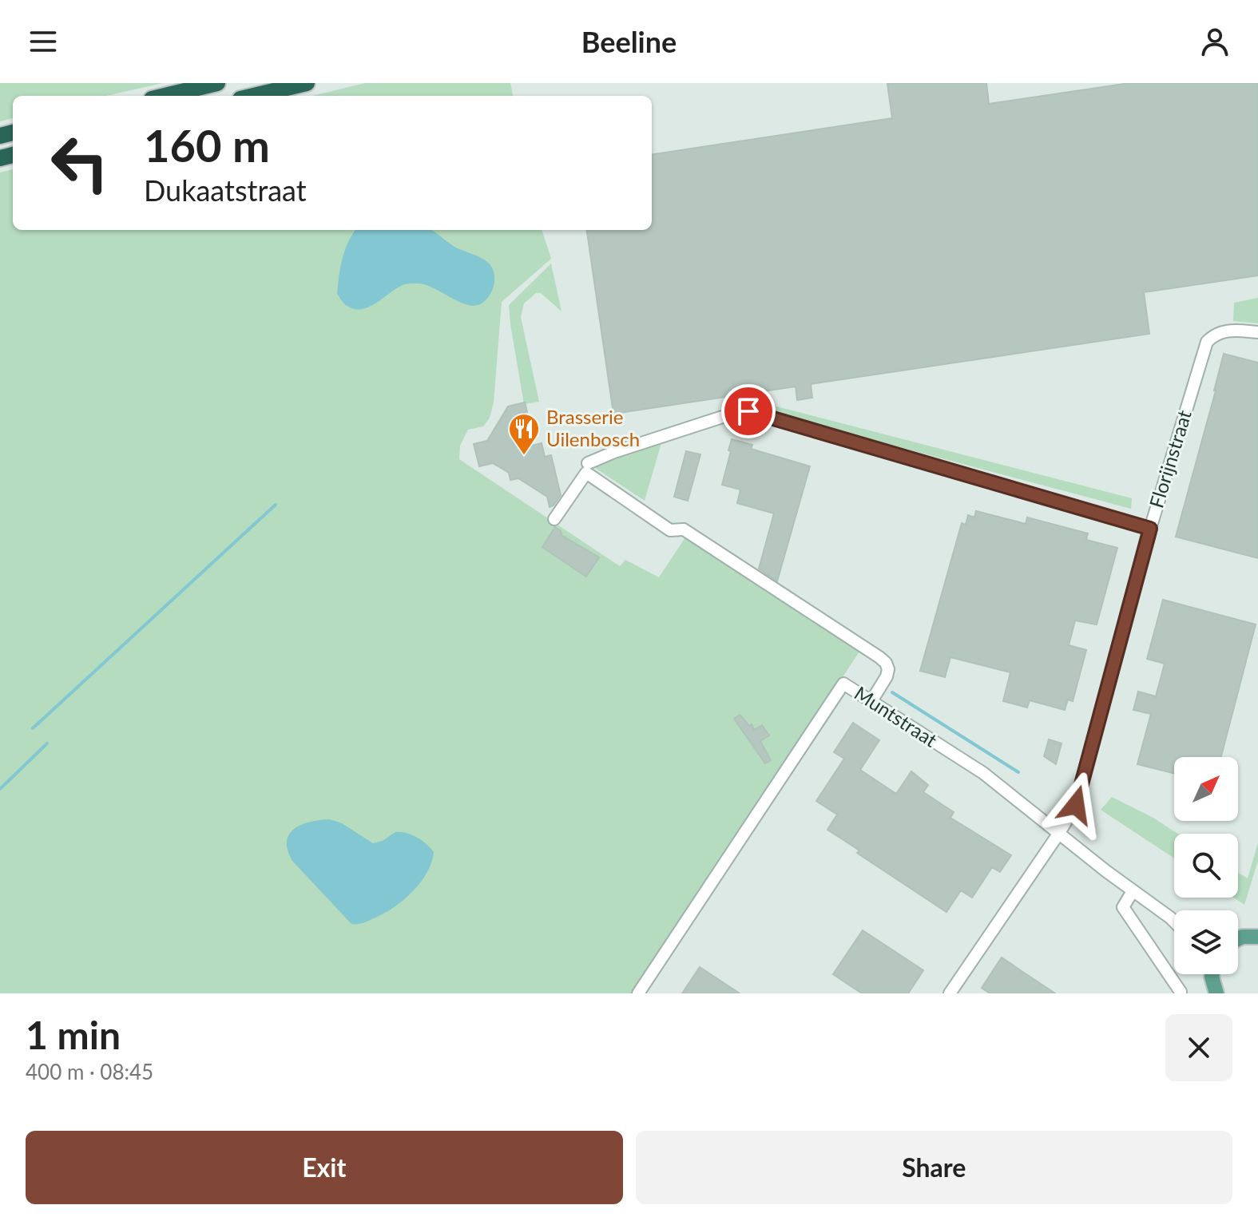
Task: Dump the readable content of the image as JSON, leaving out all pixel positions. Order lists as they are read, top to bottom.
{
  "streets": {
    "street": ["Florijnstraat", "Muntstraat"]
  },
  "crossings": [
    ["Florijnstraat", "Muntstraat"]
  ],
  "places": {
    "restaurant": ["Brasserie Uilenbosch"]
  },
  "north": "top right",
  "page": {
    "header": "Beeline",
    "turn": ["160 m", "Dukaatstraat"],
    "heading": ["1 min", "400 m · 08:45"],
    "buttons": ["Exit", "Share"]
  }
}
